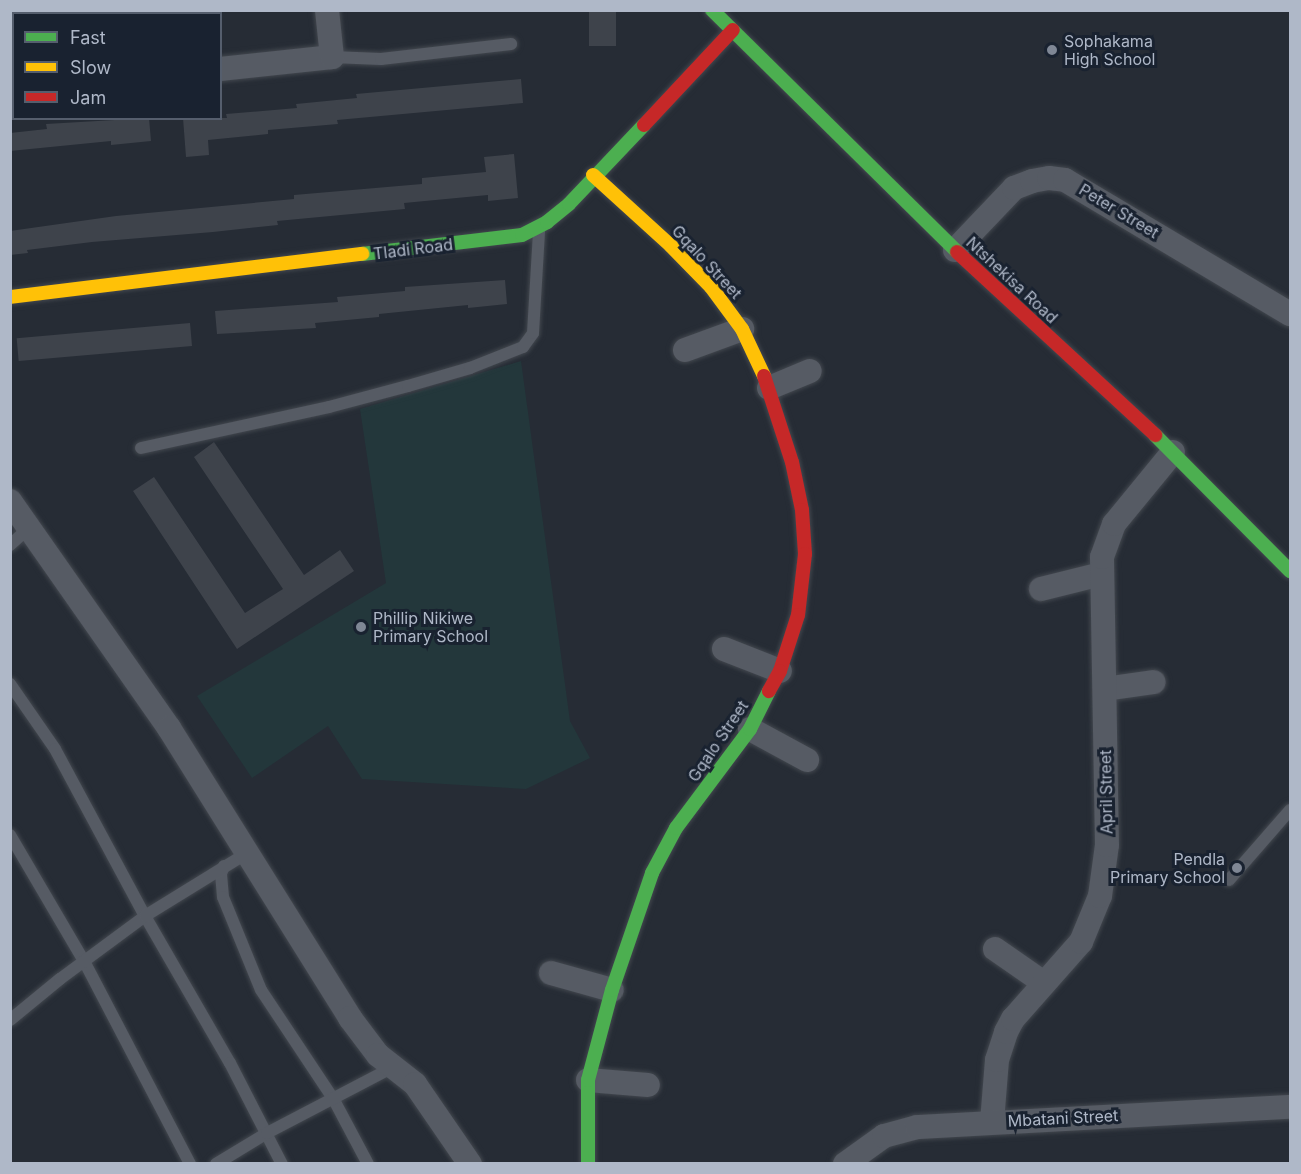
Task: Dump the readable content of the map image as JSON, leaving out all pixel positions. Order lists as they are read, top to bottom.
{
  "streets": {
    "street": [
      "Peter Street",
      "Tladi Road",
      "Gqalo Street",
      "Ntshekisa Road",
      "April Street",
      "Mbatani Street"
    ]
  },
  "crossings": [
    ["Peter Street", "Ntshekisa Road"],
    ["Tladi Road", "Gqalo Street"],
    ["Tladi Road", "Ntshekisa Road"],
    ["Ntshekisa Road", "April Street"],
    ["April Street", "Mbatani Street"]
  ],
  "places": ["Sophakama High School", "Phillip Nikiwe Primary School", "Pendla Primary School"],
  "legend": ["Fast", "Slow", "Jam"]
}
